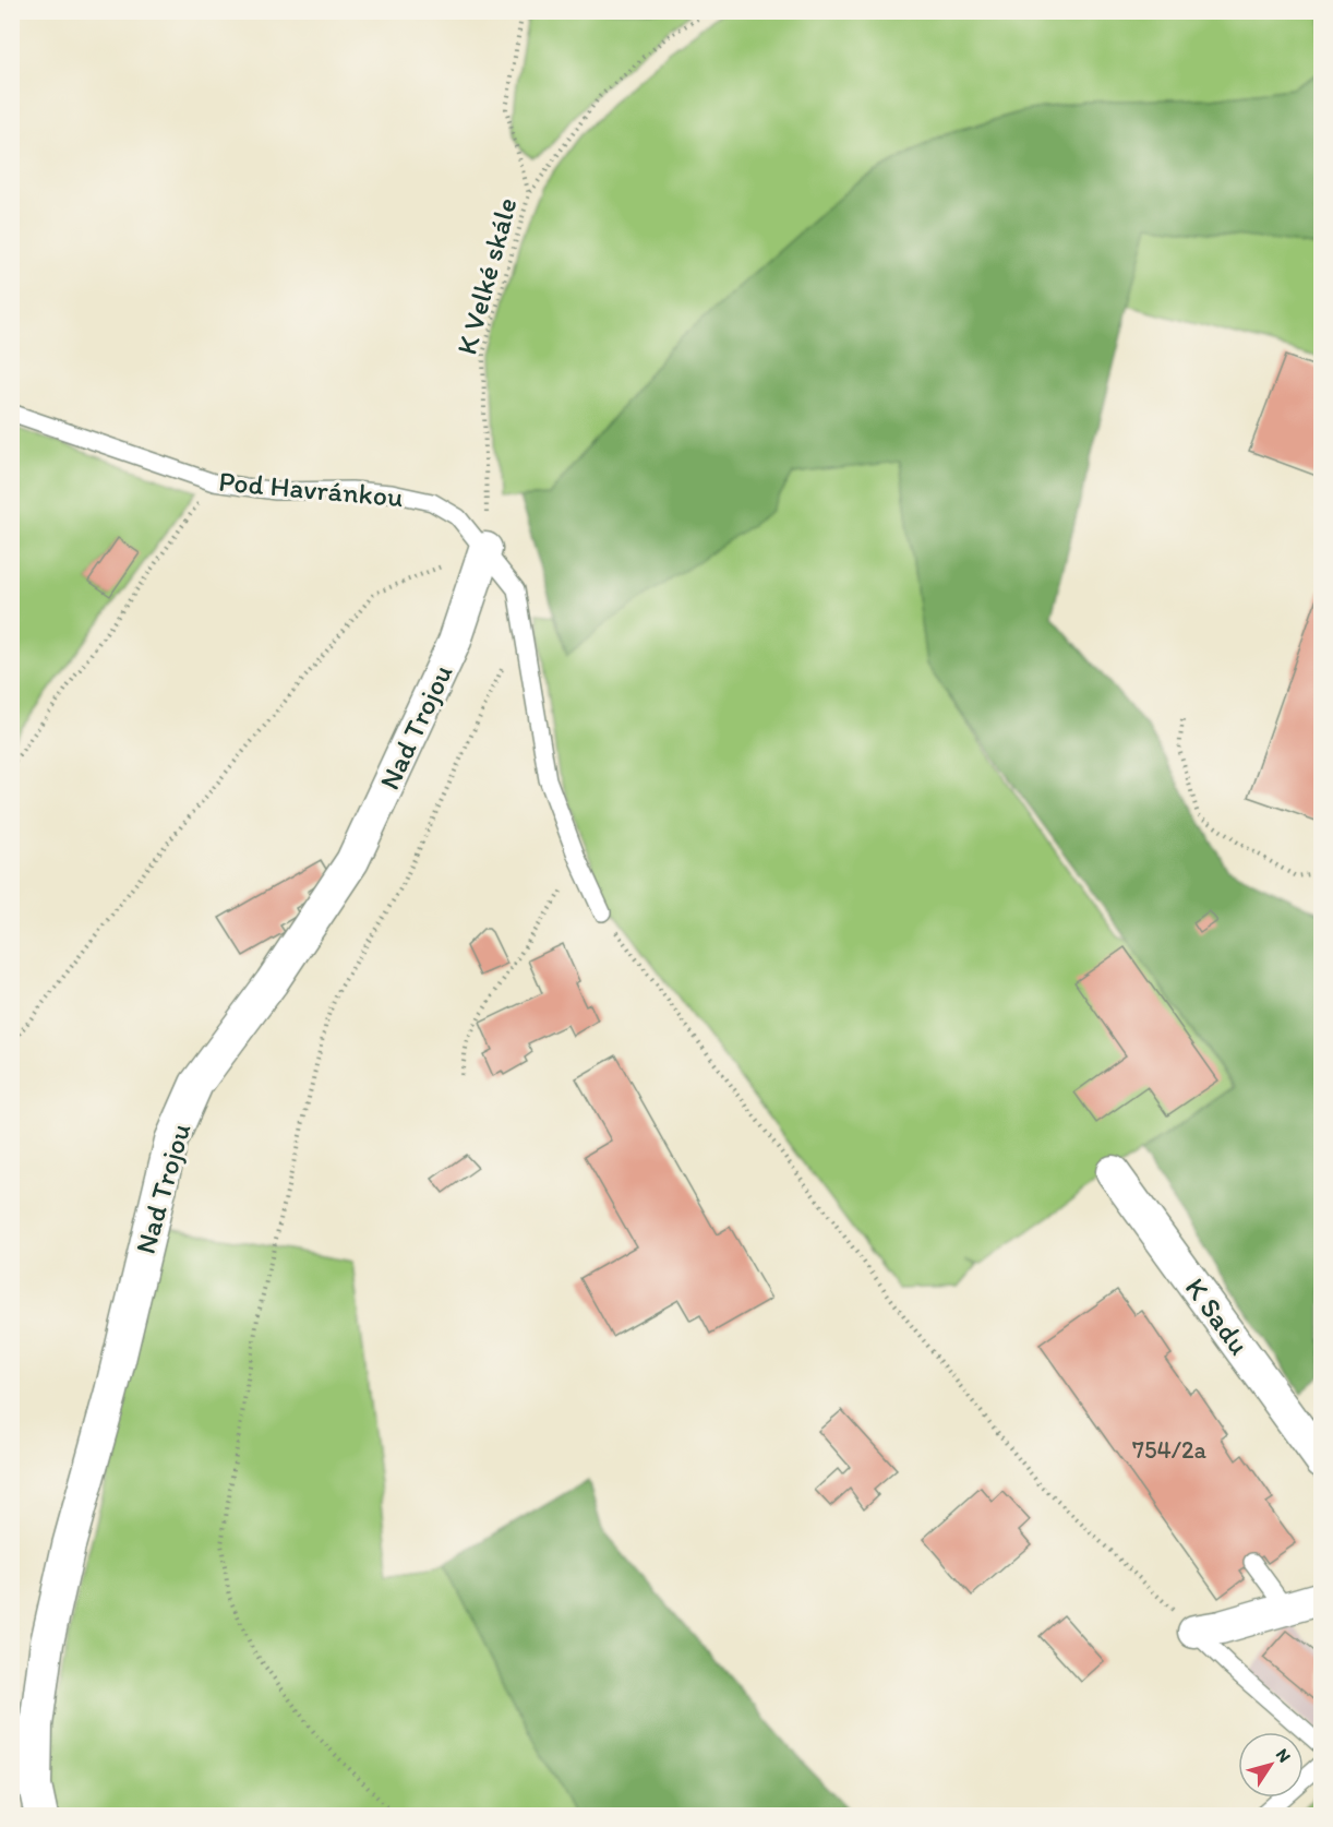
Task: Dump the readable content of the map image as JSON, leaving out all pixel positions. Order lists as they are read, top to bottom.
{
  "streets": {
    "street": ["Nad Trojou", "K Sadu"],
    "lane": ["Pod Havránkou"],
    "path": ["K Velké skále"]
  },
  "crossings": [
    ["K Velké skále", "Pod Havránkou"],
    ["K Velké skále", "Nad Trojou"],
    ["Pod Havránkou", "Nad Trojou"]
  ],
  "house_numbers": ["754/2a"],
  "north": "top right"
}
